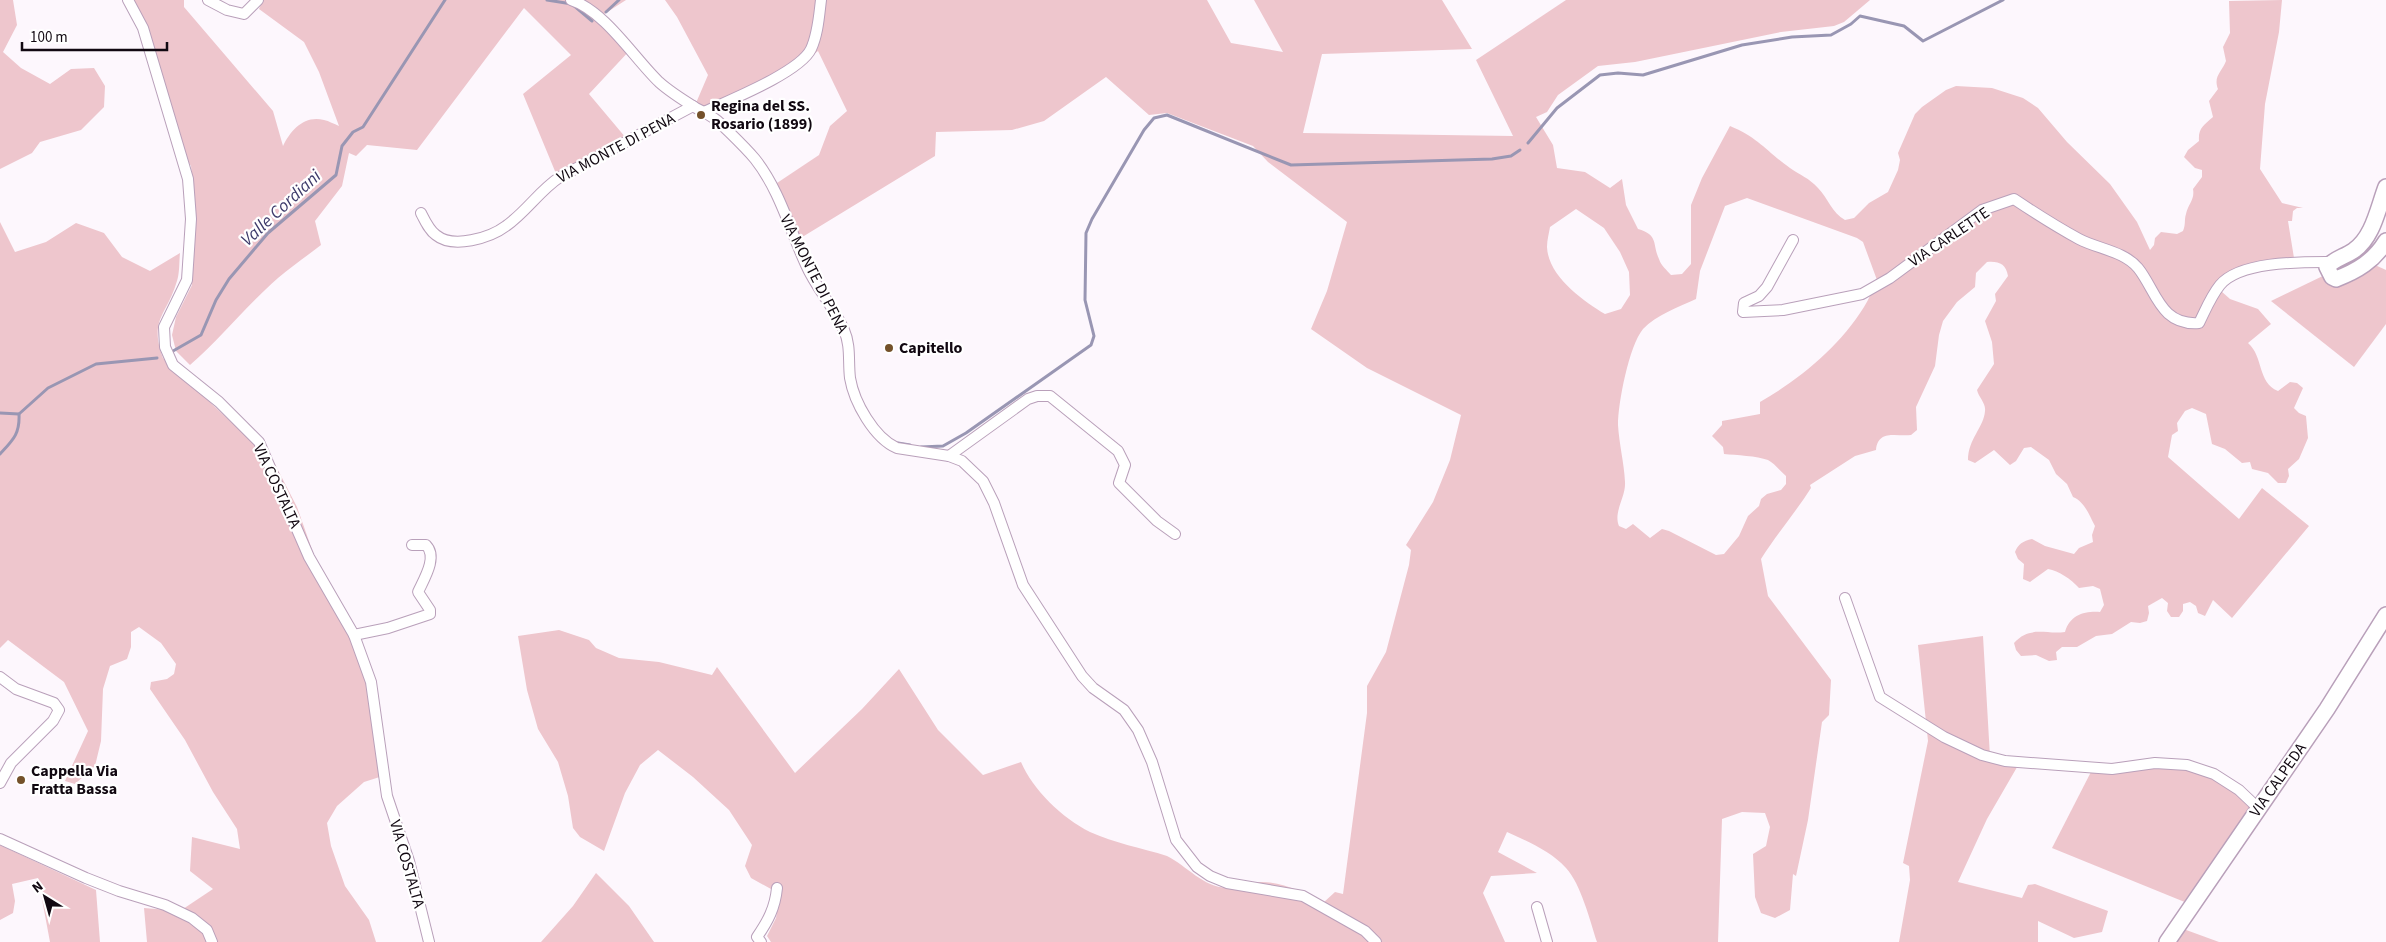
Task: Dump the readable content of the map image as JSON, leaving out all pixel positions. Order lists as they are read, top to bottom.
{
  "streets": {
    "street": [
      "VIA MONTE DI PENA",
      "VIA CARLETTE",
      "VIA COSTALTA",
      "VIA CALPEDA"
    ]
  },
  "water": ["Valle Cordiani"],
  "places": ["Regina del SS. Rosario (1899)", "Capitello", "Cappella Via Fratta Bassa"],
  "scale_bar": "100 m",
  "north": "top left"
}
